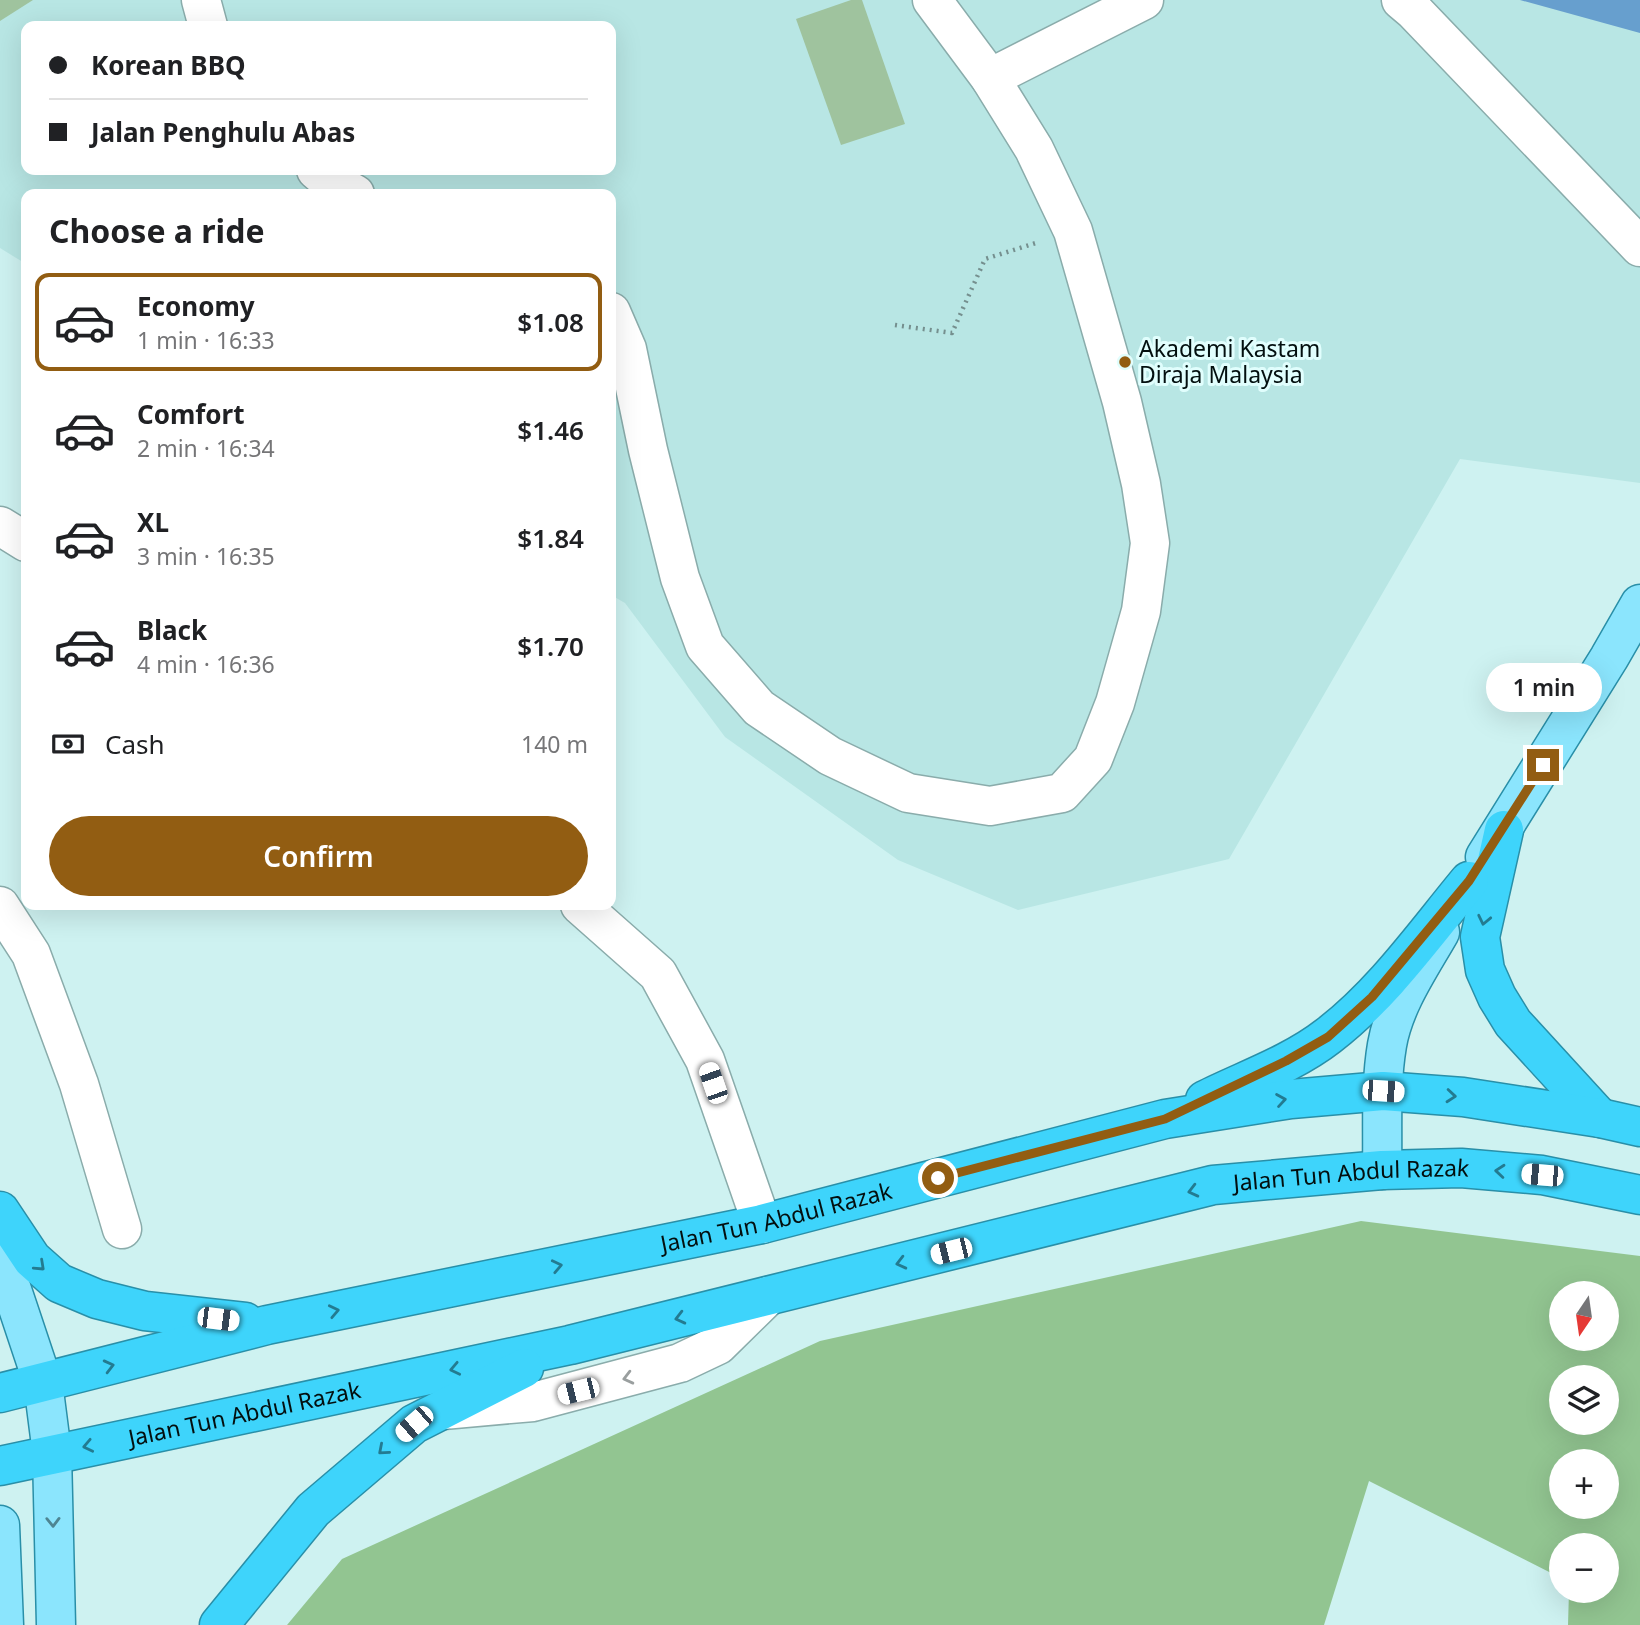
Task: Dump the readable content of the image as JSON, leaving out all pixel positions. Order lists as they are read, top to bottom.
{
  "streets": {
    "highway": ["Jalan Tun Abdul Razak"]
  },
  "places": ["Akademi Kastam Diraja Malaysia"],
  "north": "bottom",
  "page": {
    "banner": ["Korean BBQ", "Jalan Penghulu Abas"],
    "heading": "Choose a ride",
    "list": [
      {
        "name": "Economy",
        "note": "1 min · 16:33",
        "value": "$1.08"
      },
      {
        "name": "Comfort",
        "note": "2 min · 16:34",
        "value": "$1.46"
      },
      {
        "name": "XL",
        "note": "3 min · 16:35",
        "value": "$1.84"
      },
      {
        "name": "Black",
        "note": "4 min · 16:36",
        "value": "$1.70"
      }
    ],
    "bubble": "1 min",
    "pay": ["Cash", "140 m"],
    "buttons": "Confirm",
    "map_buttons": ["+", "−"]
  }
}
